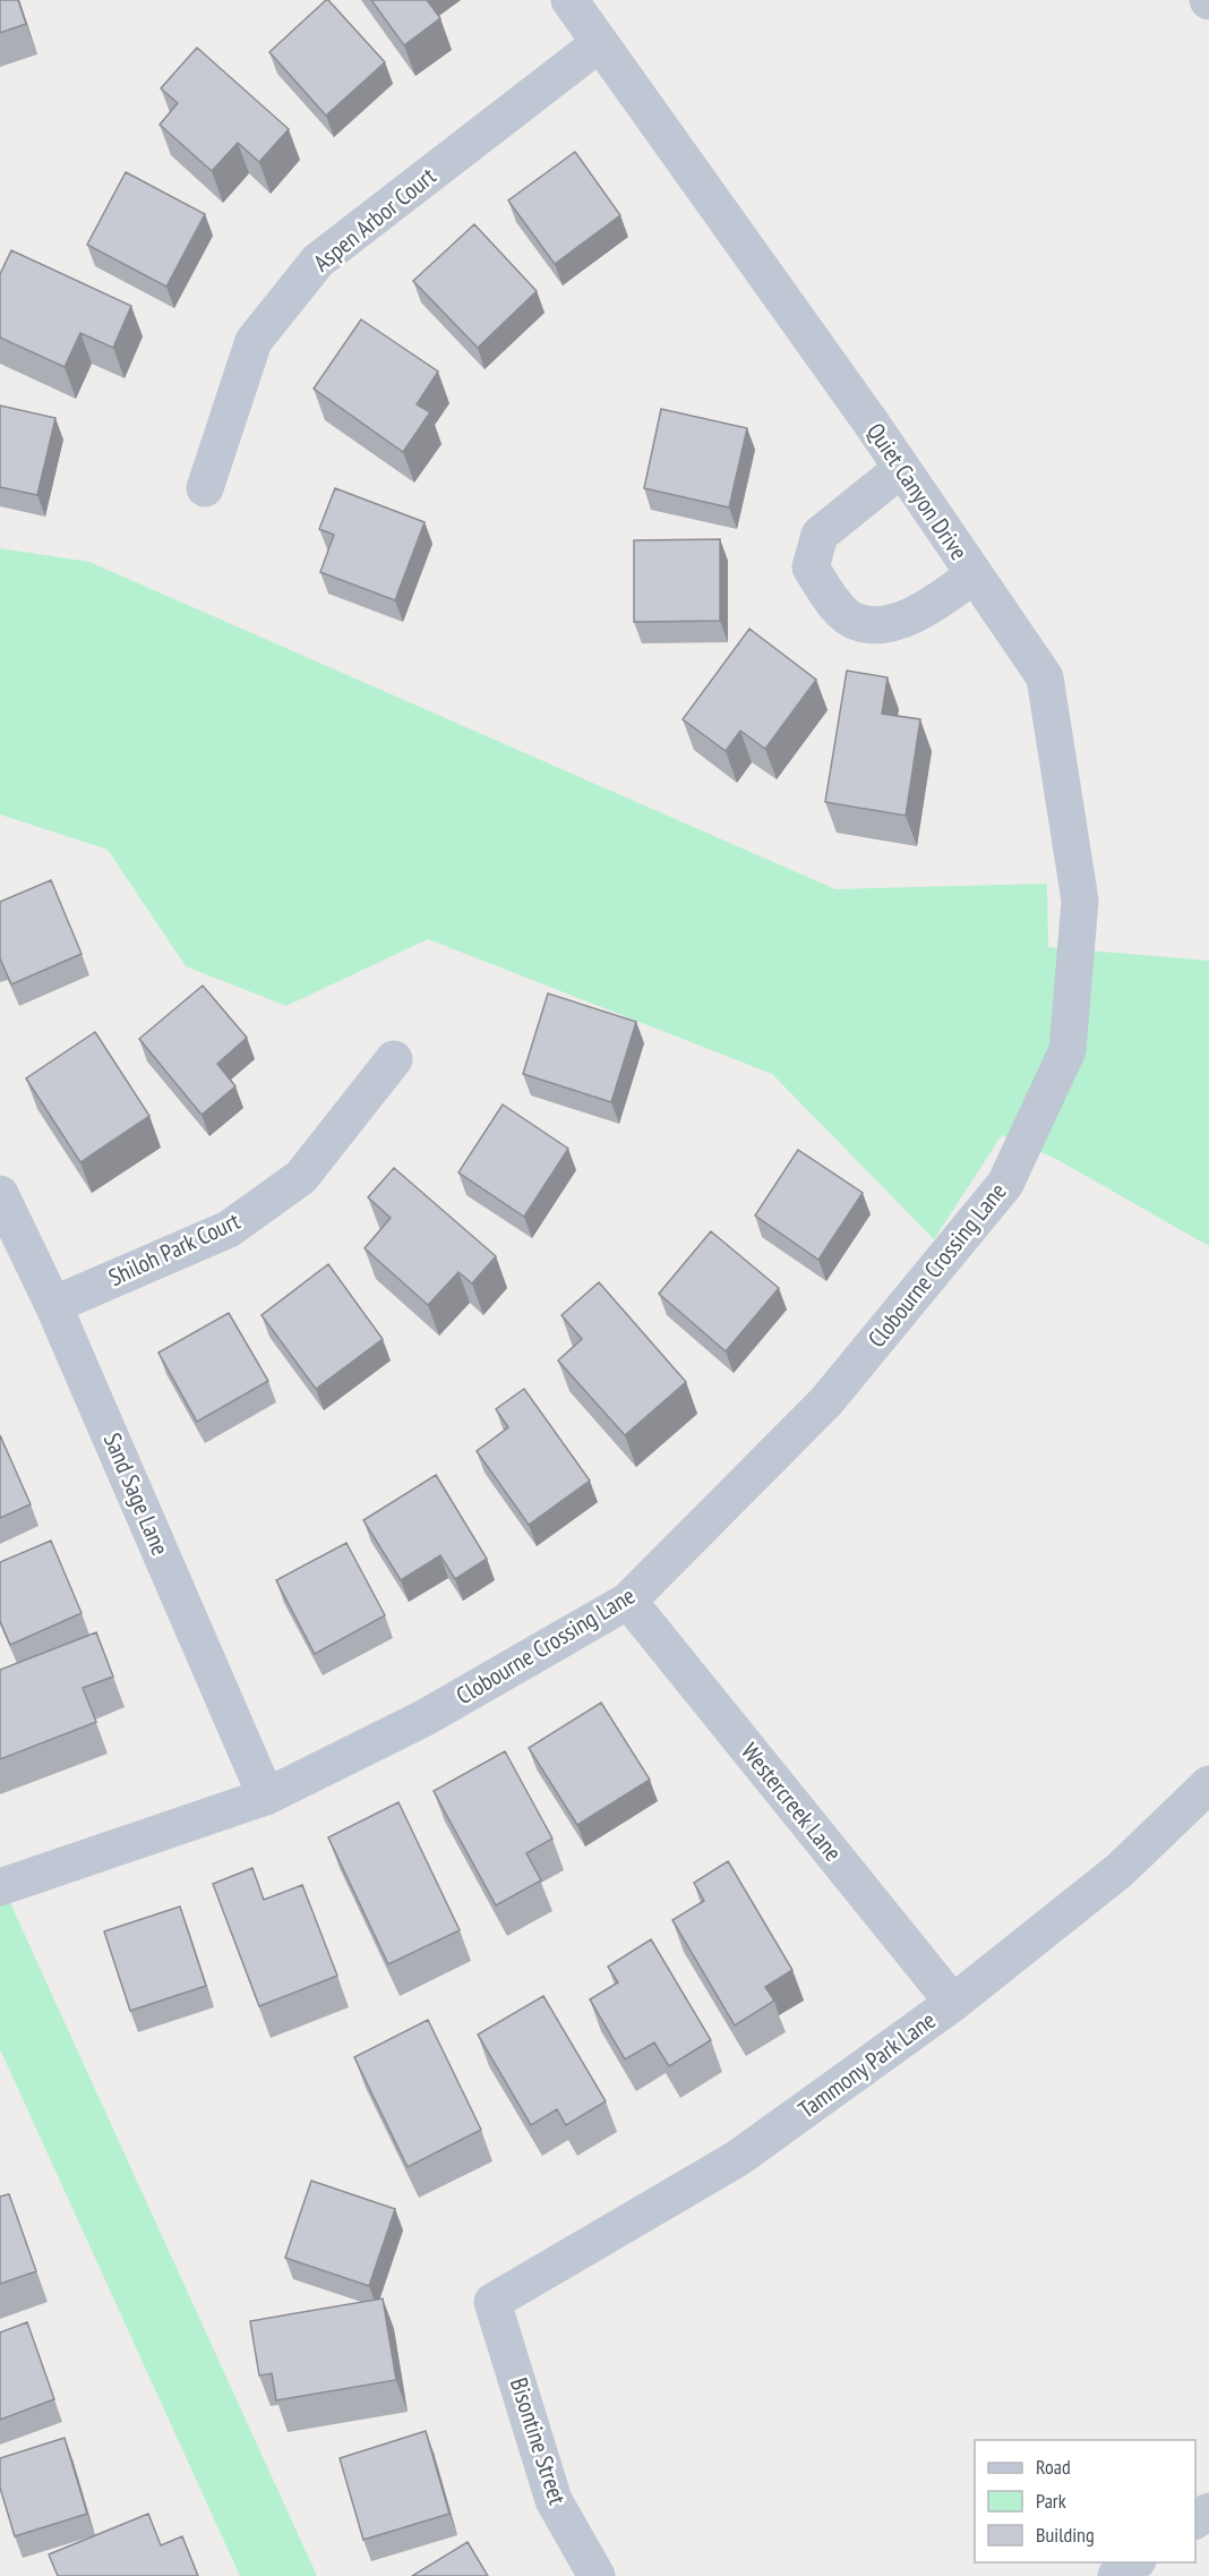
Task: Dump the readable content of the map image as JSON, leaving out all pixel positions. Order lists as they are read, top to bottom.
{
  "streets": {
    "street": [
      "Aspen Arbor Court",
      "Quiet Canyon Drive",
      "Shiloh Park Court",
      "Clobourne Crossing Lane",
      "Sand Sage Lane",
      "Westercreek Lane",
      "Tammony Park Lane",
      "Bisontine Street"
    ]
  },
  "crossings": [
    ["Aspen Arbor Court", "Quiet Canyon Drive"],
    ["Quiet Canyon Drive", "Clobourne Crossing Lane"],
    ["Shiloh Park Court", "Sand Sage Lane"],
    ["Clobourne Crossing Lane", "Sand Sage Lane"],
    ["Clobourne Crossing Lane", "Westercreek Lane"],
    ["Westercreek Lane", "Tammony Park Lane"],
    ["Tammony Park Lane", "Bisontine Street"]
  ],
  "legend": ["Road", "Park", "Building"]
}
